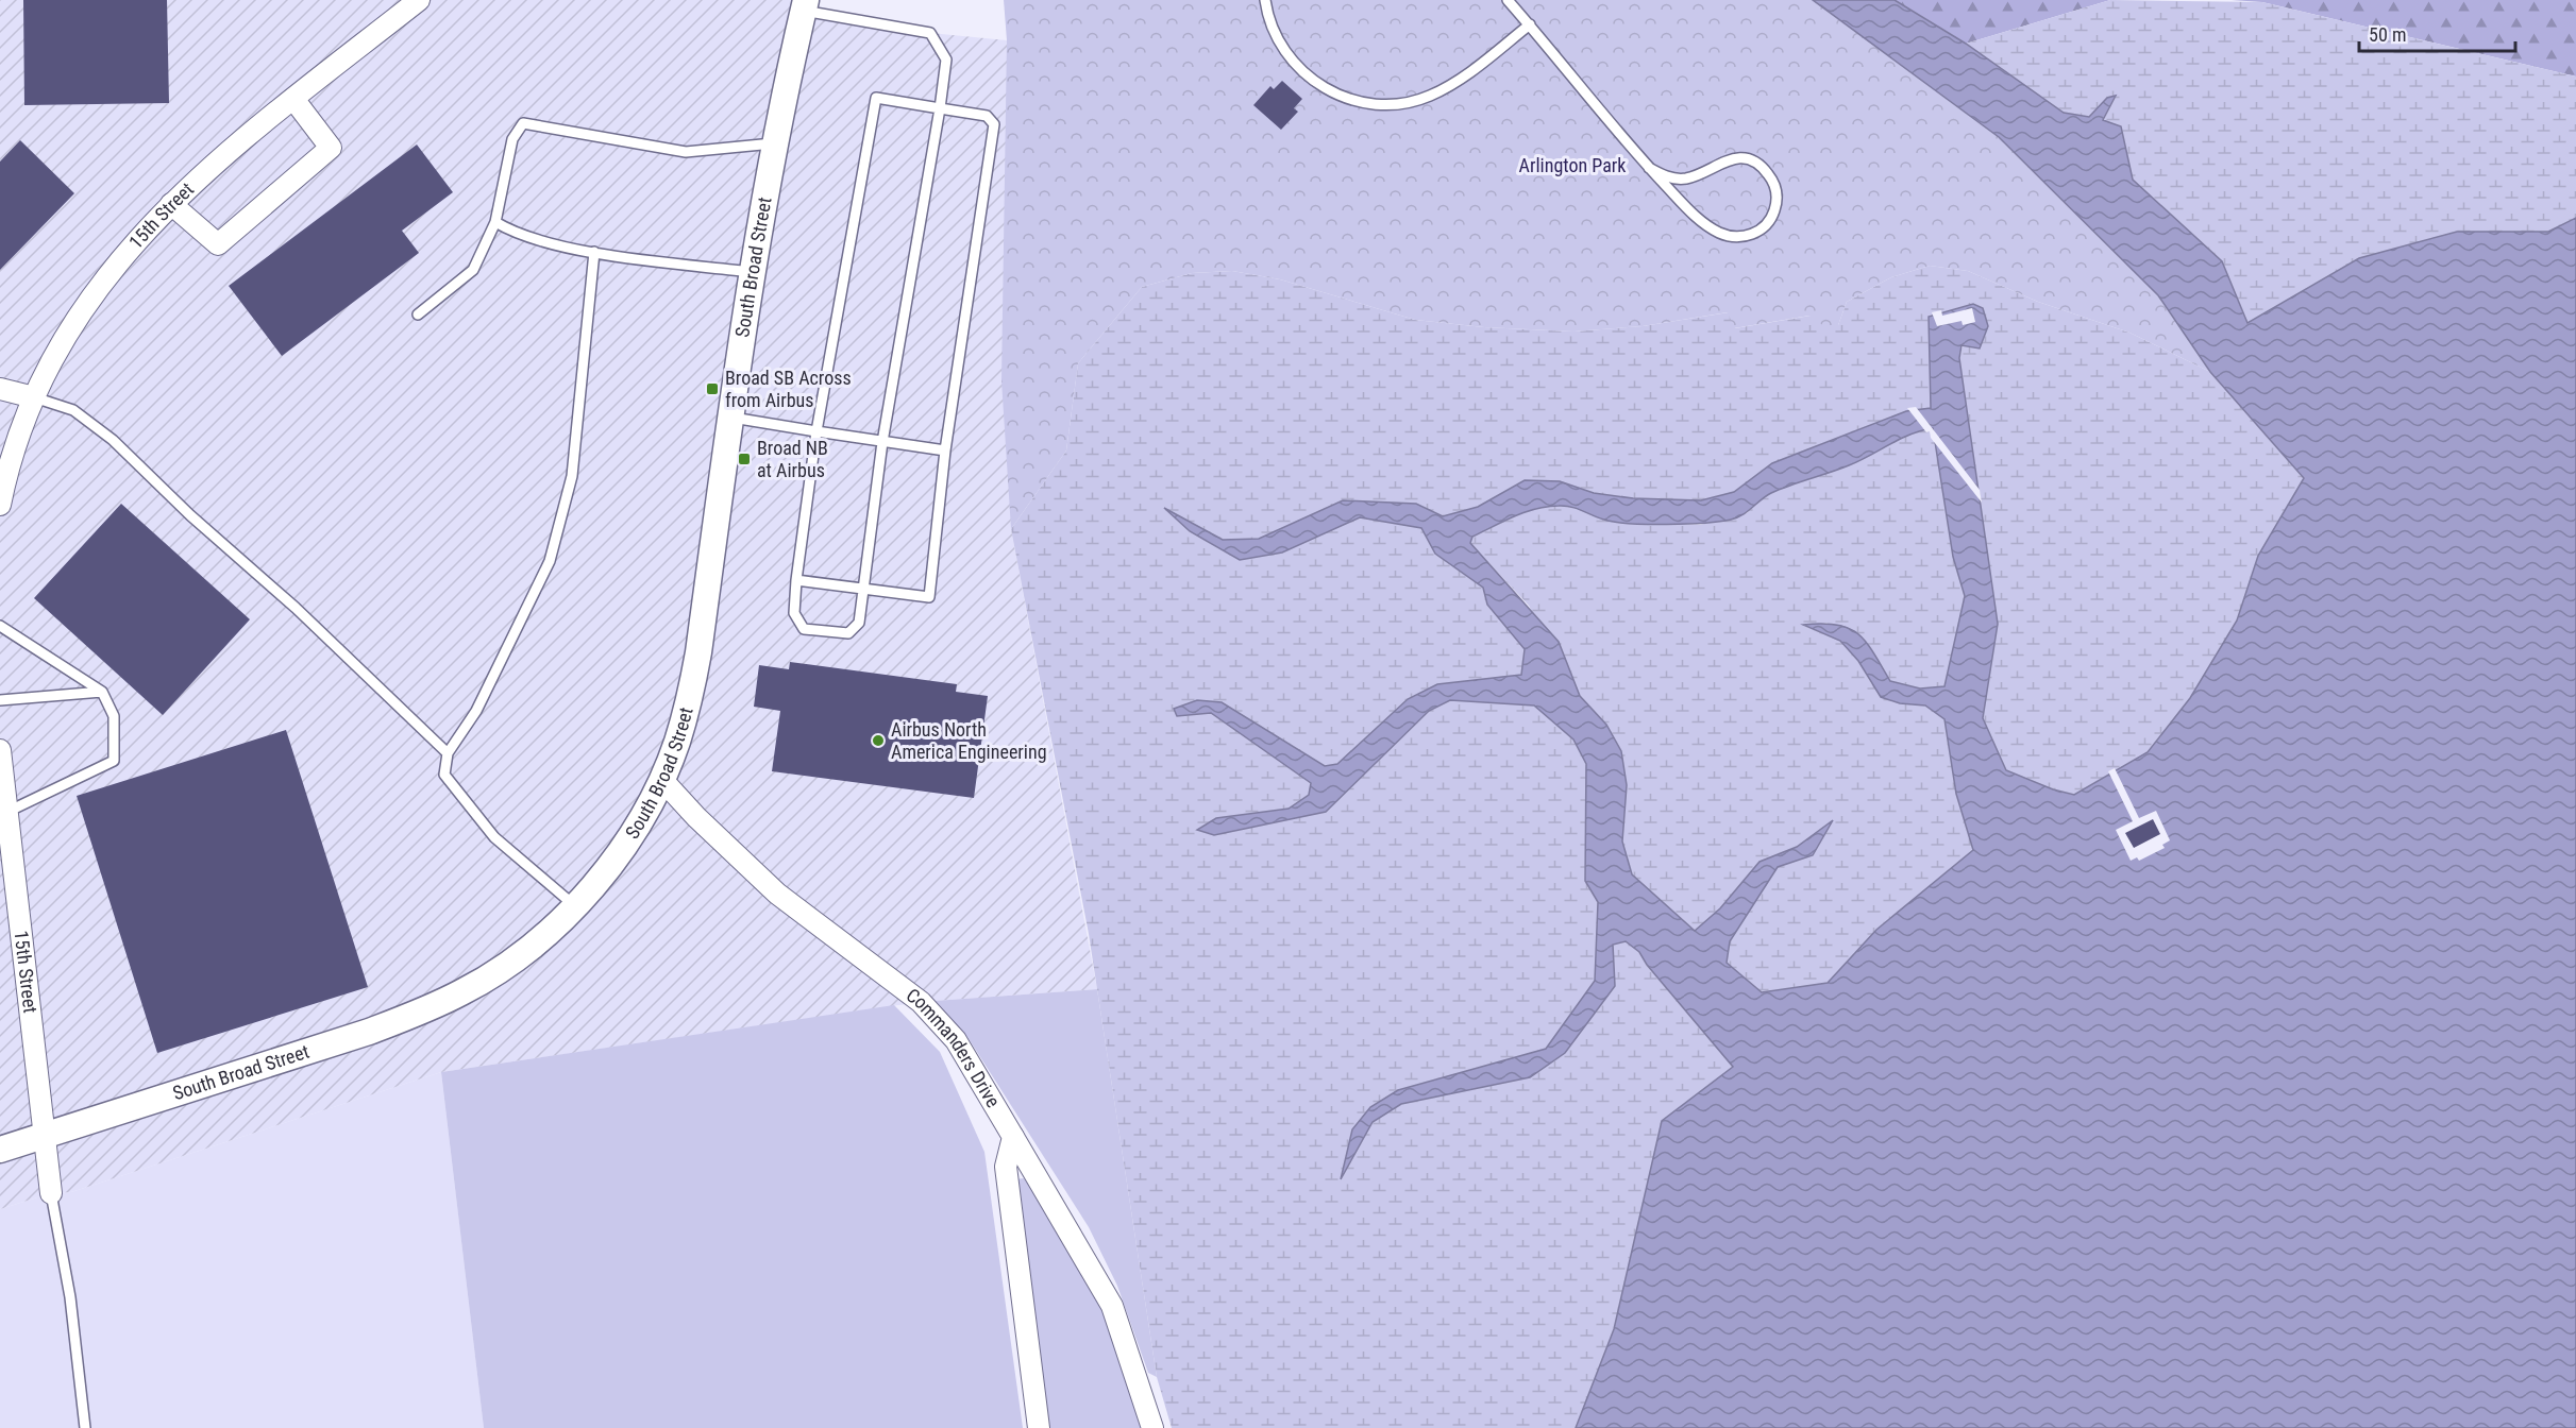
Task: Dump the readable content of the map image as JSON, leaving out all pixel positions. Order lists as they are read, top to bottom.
{
  "streets": {
    "street": ["15th Street", "South Broad Street", "Commanders Drive"]
  },
  "crossings": [
    ["15th Street", "South Broad Street"],
    ["South Broad Street", "Commanders Drive"]
  ],
  "parks": ["Arlington Park"],
  "places": {
    "transit": ["Broad SB Across from Airbus", "Broad NB at Airbus"],
    "other": ["Airbus North America Engineering"]
  },
  "scale_bar": "50 m"
}
